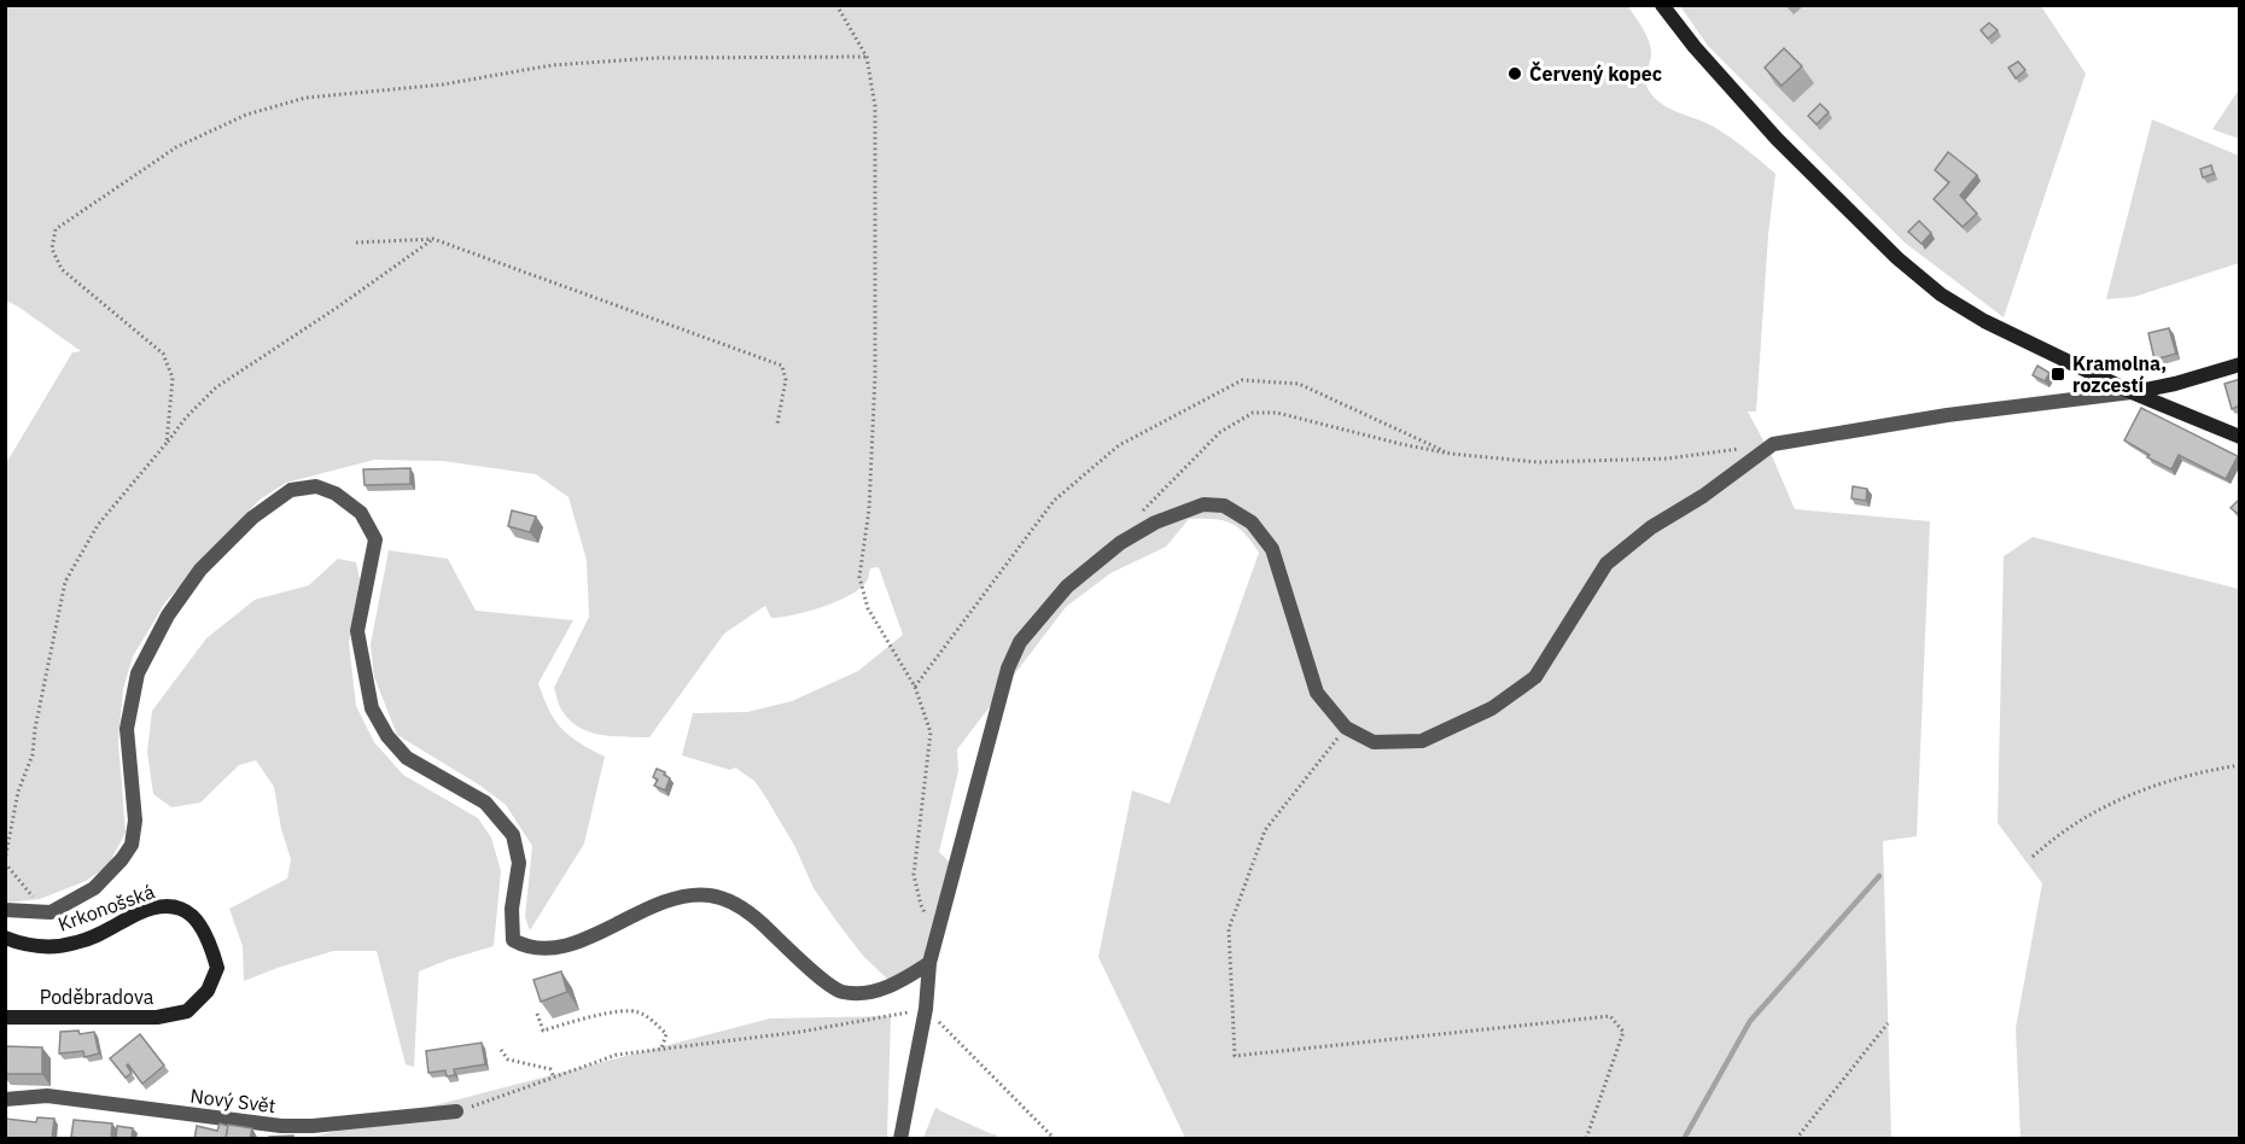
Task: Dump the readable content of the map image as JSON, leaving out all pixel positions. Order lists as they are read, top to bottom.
{
  "streets": {
    "street": ["Krkonošská", "Poděbradova", "Nový Svět"]
  },
  "crossings": [
    ["Krkonošská", "Poděbradova"]
  ],
  "places": {
    "other": ["Červený kopec"],
    "transit": ["Kramolna, rozcestí"]
  }
}
